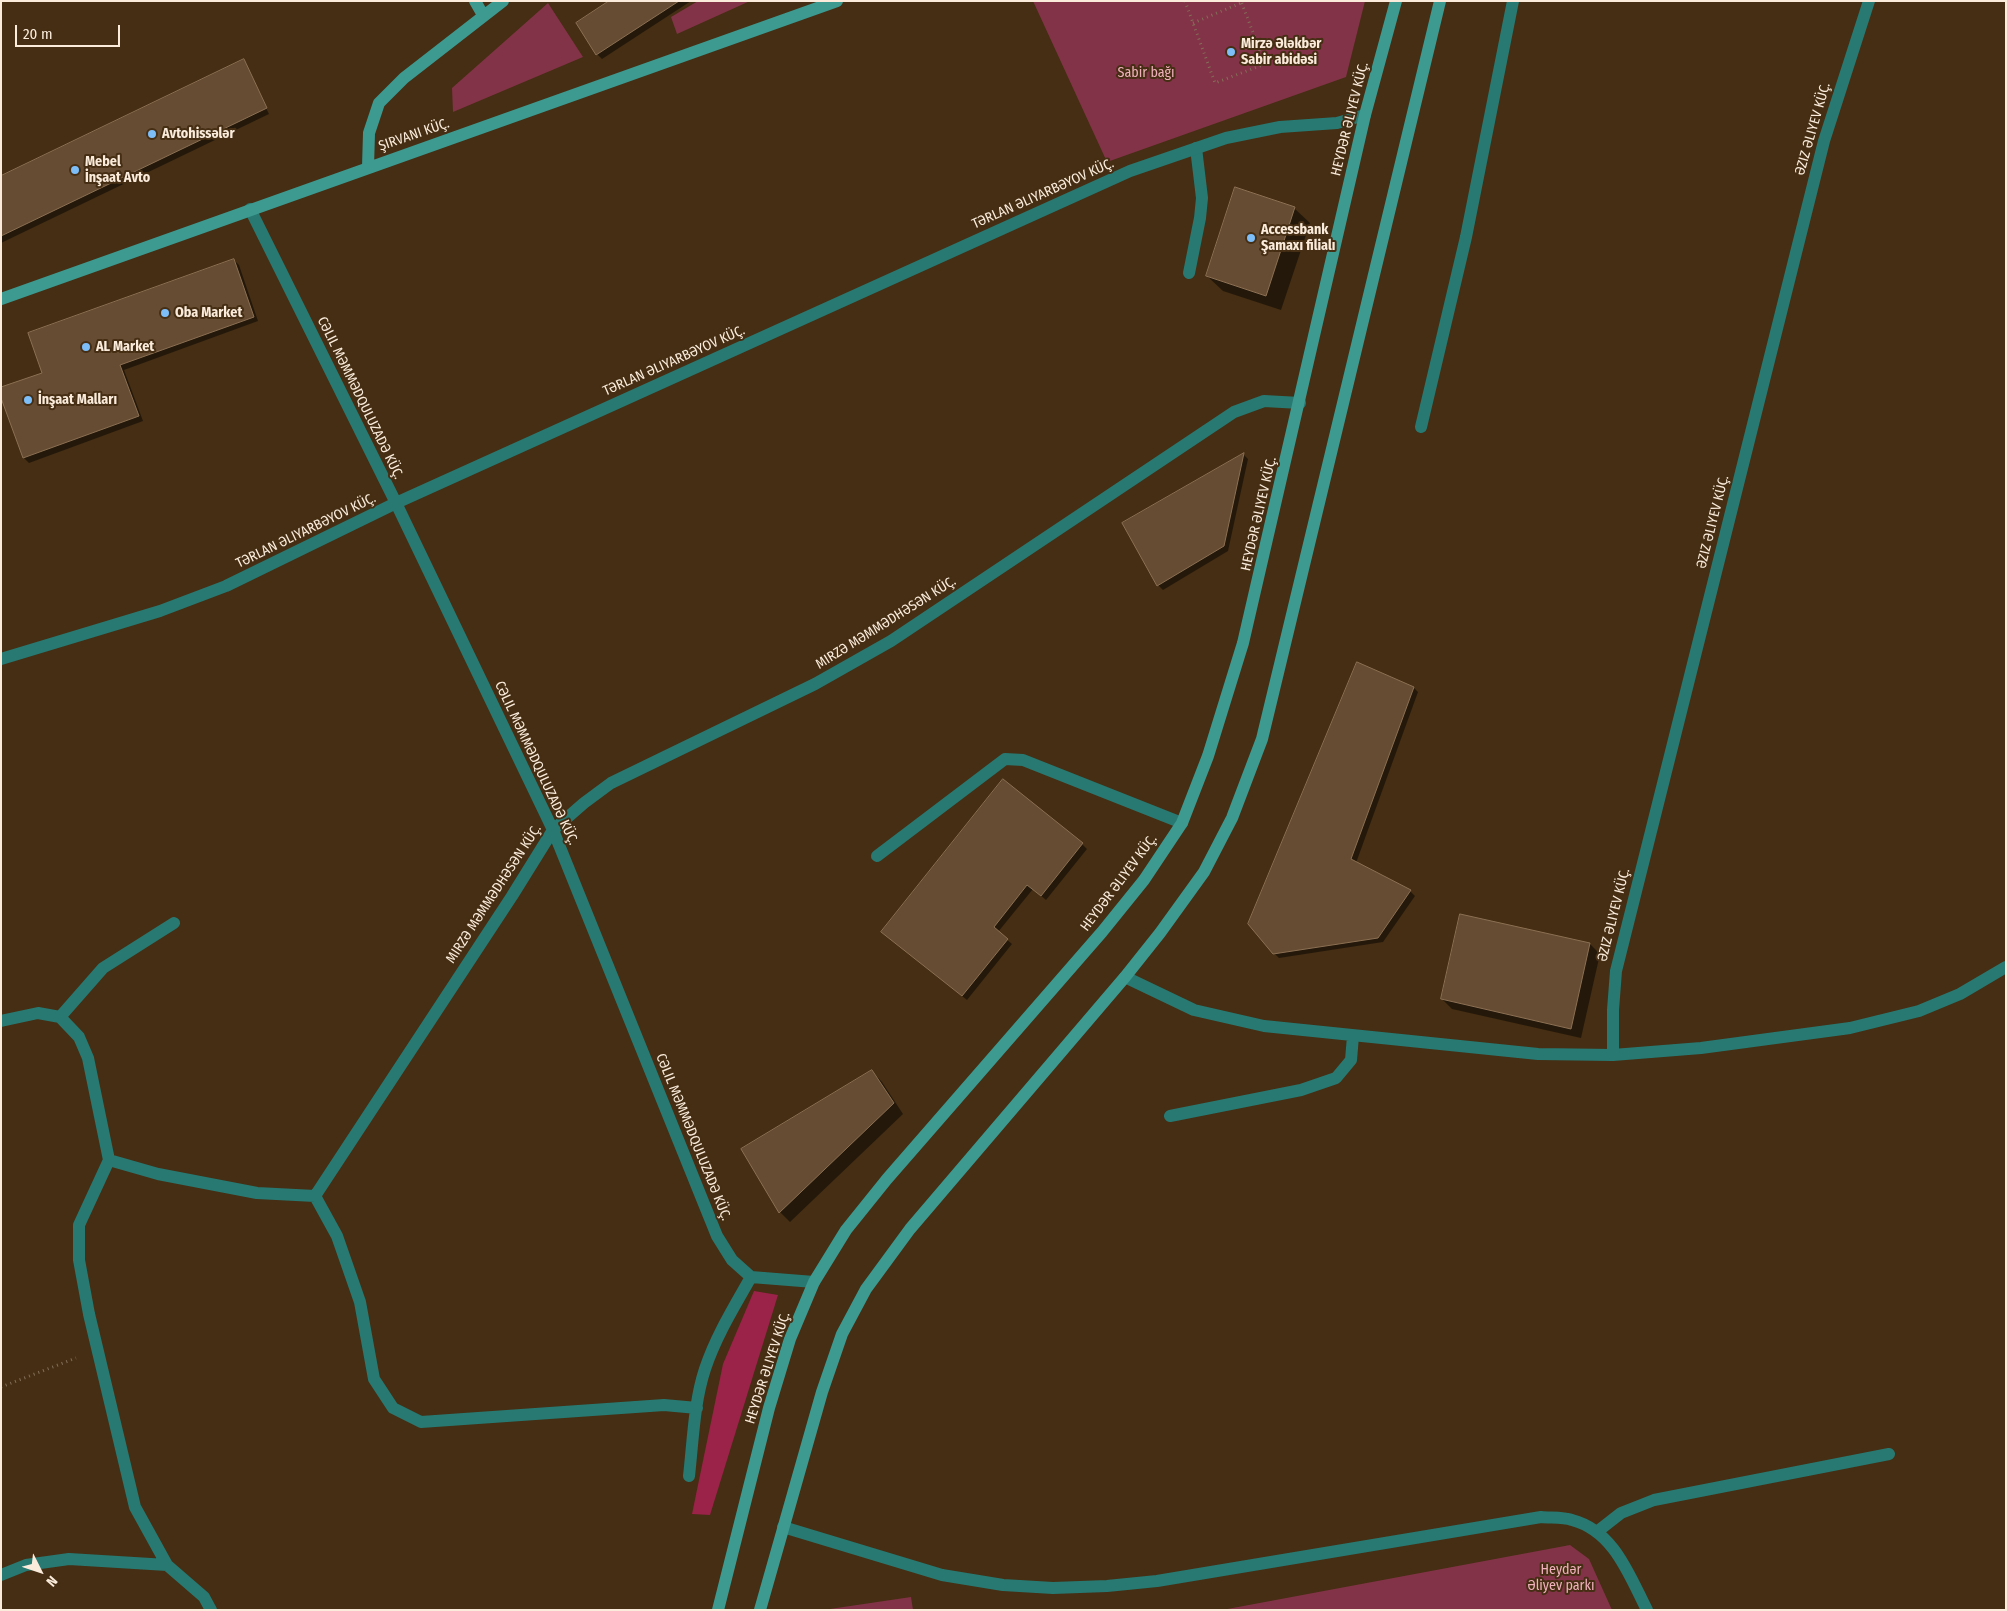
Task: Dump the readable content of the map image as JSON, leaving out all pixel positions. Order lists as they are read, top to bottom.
{
  "streets": {
    "street": [
      "HEYDƏR ƏLIYEV KÜÇ.",
      "ƏZIZ ƏLIYEV KÜÇ.",
      "ŞIRVANI KÜÇ.",
      "TƏRLAN ƏLIYARBƏYOV KÜÇ.",
      "CƏLIL MƏMMƏDQULUZADƏ KÜÇ.",
      "MIRZƏ MƏMMƏDHƏSƏN KÜÇ."
    ]
  },
  "crossings": [
    ["HEYDƏR ƏLIYEV KÜÇ.", "TƏRLAN ƏLIYARBƏYOV KÜÇ."],
    ["HEYDƏR ƏLIYEV KÜÇ.", "MIRZƏ MƏMMƏDHƏSƏN KÜÇ."],
    ["ŞIRVANI KÜÇ.", "CƏLIL MƏMMƏDQULUZADƏ KÜÇ."],
    ["TƏRLAN ƏLIYARBƏYOV KÜÇ.", "CƏLIL MƏMMƏDQULUZADƏ KÜÇ."],
    ["CƏLIL MƏMMƏDQULUZADƏ KÜÇ.", "MIRZƏ MƏMMƏDHƏSƏN KÜÇ."]
  ],
  "parks": ["Sabir bağı", "Heydər Əliyev parkı"],
  "places": [
    "Mirzə Ələkbər Sabir abidəsi",
    "Avtohissələr",
    "Mebel İnşaat Avto",
    "Accessbank Şamaxı filialı",
    "Oba Market",
    "AL Market",
    "İnşaat Malları"
  ],
  "scale_bar": "20 m",
  "north": "bottom right"
}
